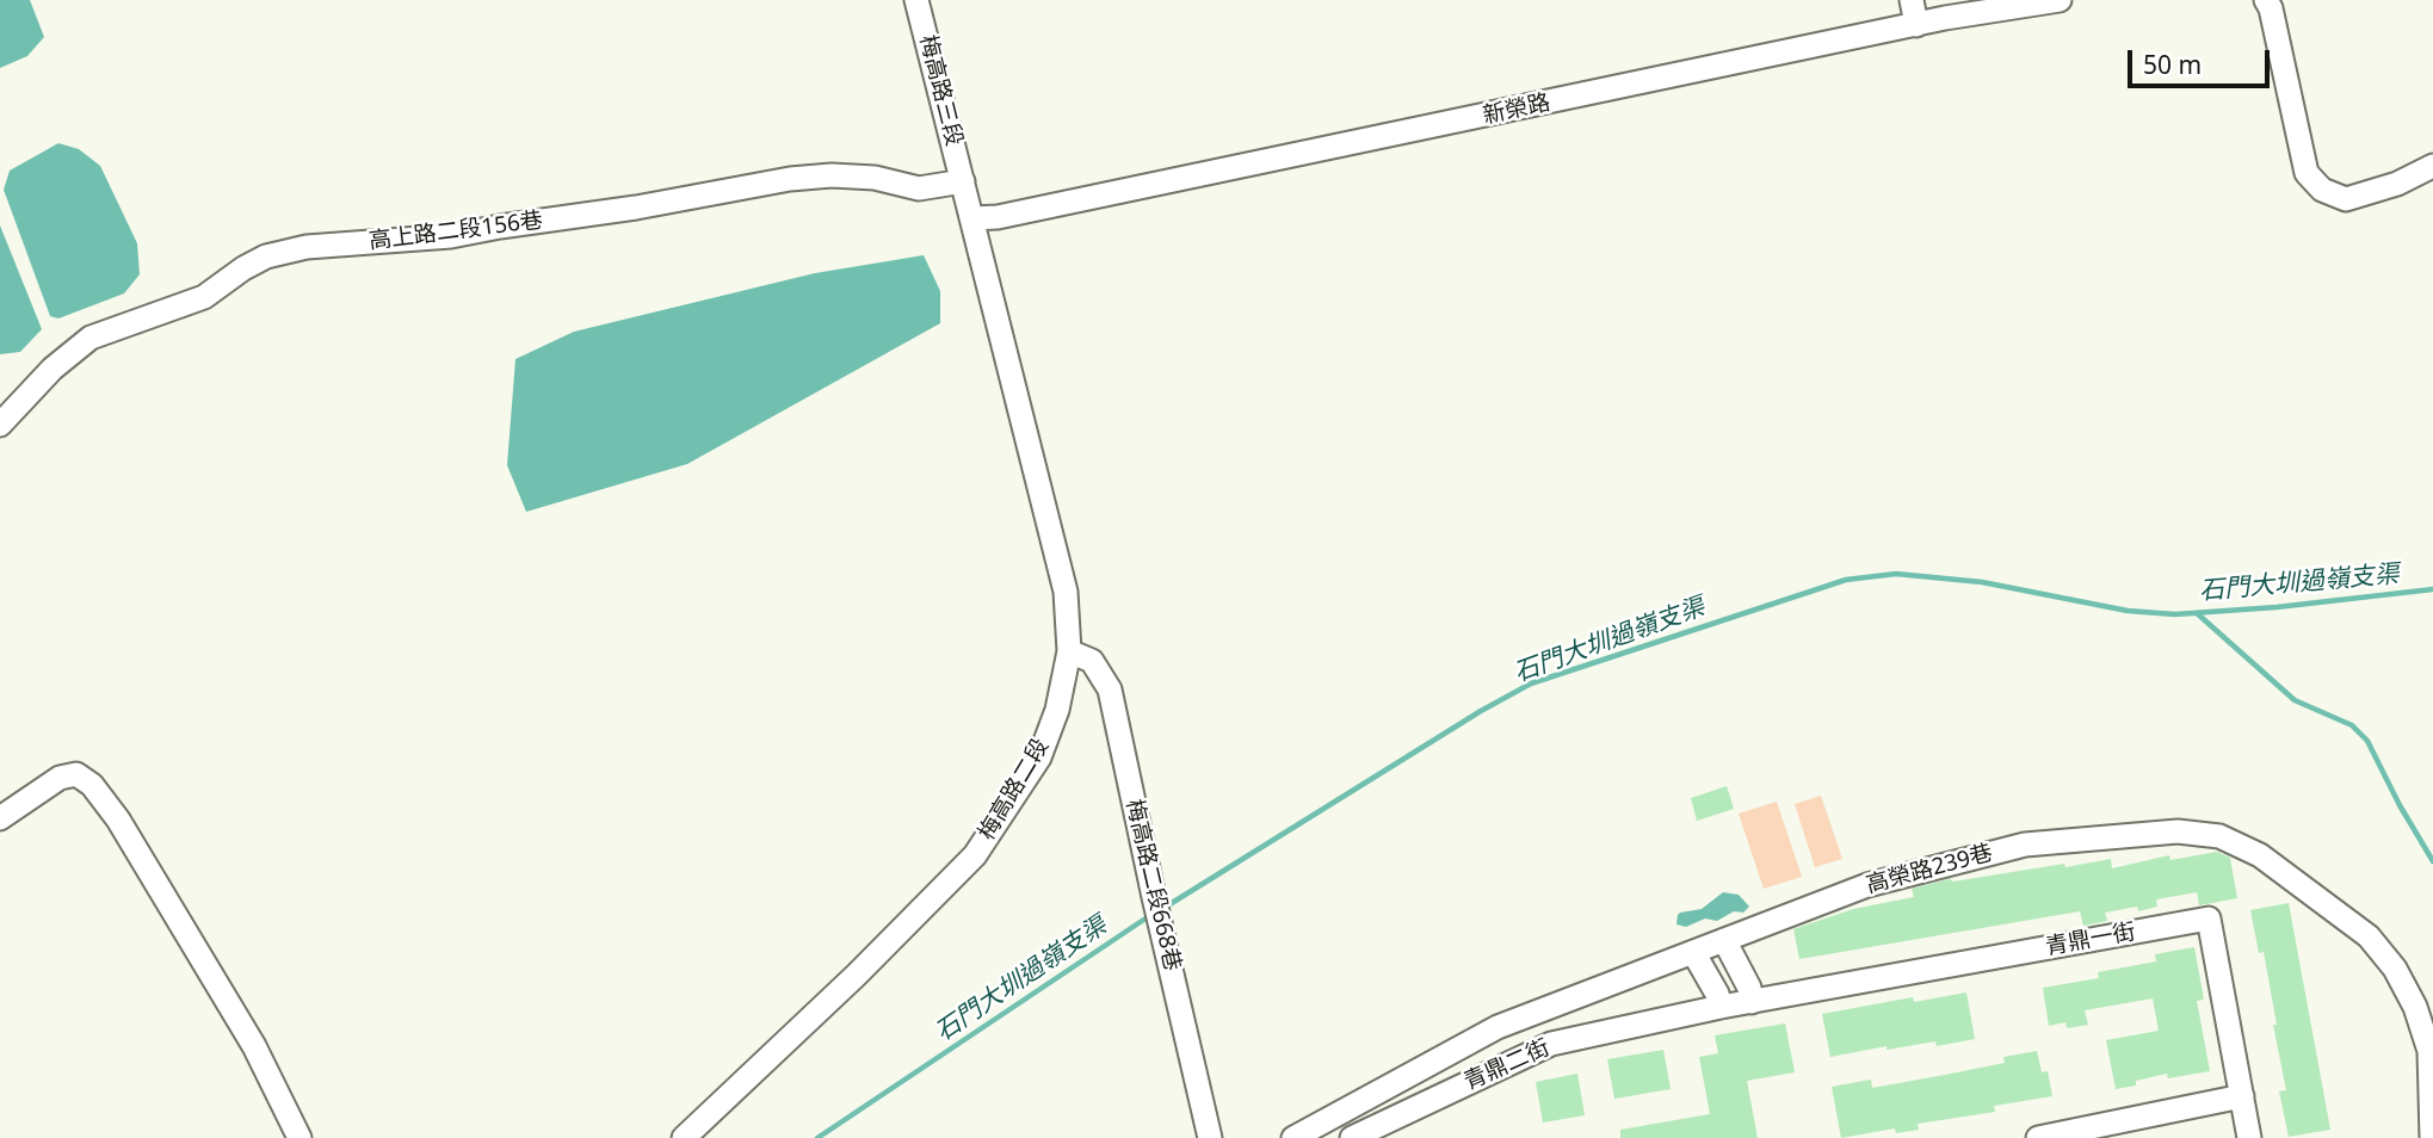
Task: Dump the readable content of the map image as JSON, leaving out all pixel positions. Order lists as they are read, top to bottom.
{
  "streets": {
    "street": [
      "梅高路三段",
      "新榮路",
      "高上路二段156巷",
      "梅高路二段",
      "高榮路239巷",
      "梅高路二段668巷",
      "青鼎一街",
      "青鼎二街"
    ]
  },
  "crossings": [
    ["梅高路三段", "高上路二段156巷"],
    ["梅高路三段", "梅高路二段"],
    ["新榮路", "梅高路二段"],
    ["高上路二段156巷", "梅高路二段"],
    ["梅高路二段", "梅高路二段668巷"],
    ["青鼎一街", "青鼎二街"]
  ],
  "water": ["石門大圳過嶺支渠"],
  "scale_bar": "50 m"
}
